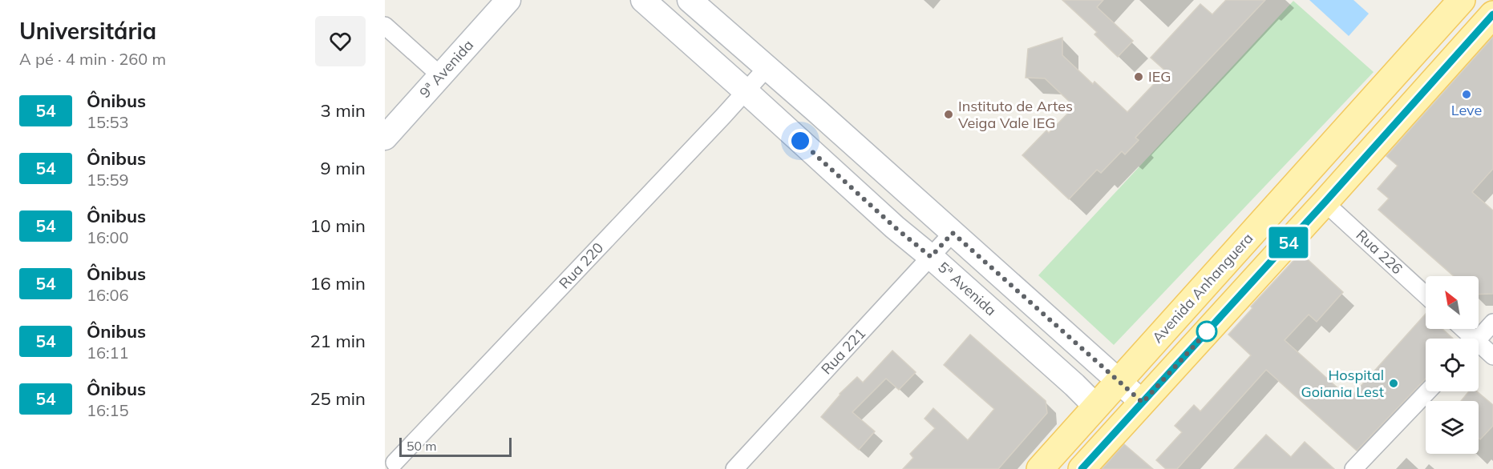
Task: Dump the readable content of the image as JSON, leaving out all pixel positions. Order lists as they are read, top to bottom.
{
  "streets": {
    "main road": ["9ª Avenida", "Avenida Anhanguera", "5ª Avenida"],
    "street": ["Rua 226", "Rua 220", "Rua 221"]
  },
  "crossings": [
    ["Rua 220", "5ª Avenida"],
    ["Avenida Anhanguera", "5ª Avenida"],
    ["5ª Avenida", "Rua 221"]
  ],
  "places": [
    "IEG",
    "Leve",
    "Instituto de Artes Veiga Vale IEG",
    "Hospital Goiania Lest"
  ],
  "lines": ["bus line 54"],
  "scale_bar": "50 m",
  "north": "top left",
  "page": {
    "heading": ["Universitária", "A pé · 4 min · 260 m"],
    "on_map": "54",
    "list": [
      {
        "mark": "54",
        "name": "Ônibus",
        "note": "15:53",
        "value": "3 min"
      },
      {
        "mark": "54",
        "name": "Ônibus",
        "note": "15:59",
        "value": "9 min"
      },
      {
        "mark": "54",
        "name": "Ônibus",
        "note": "16:00",
        "value": "10 min"
      },
      {
        "mark": "54",
        "name": "Ônibus",
        "note": "16:06",
        "value": "16 min"
      },
      {
        "mark": "54",
        "name": "Ônibus",
        "note": "16:11",
        "value": "21 min"
      },
      {
        "mark": "54",
        "name": "Ônibus",
        "note": "16:15",
        "value": "25 min"
      }
    ],
    "scale": "50 m"
  }
}
